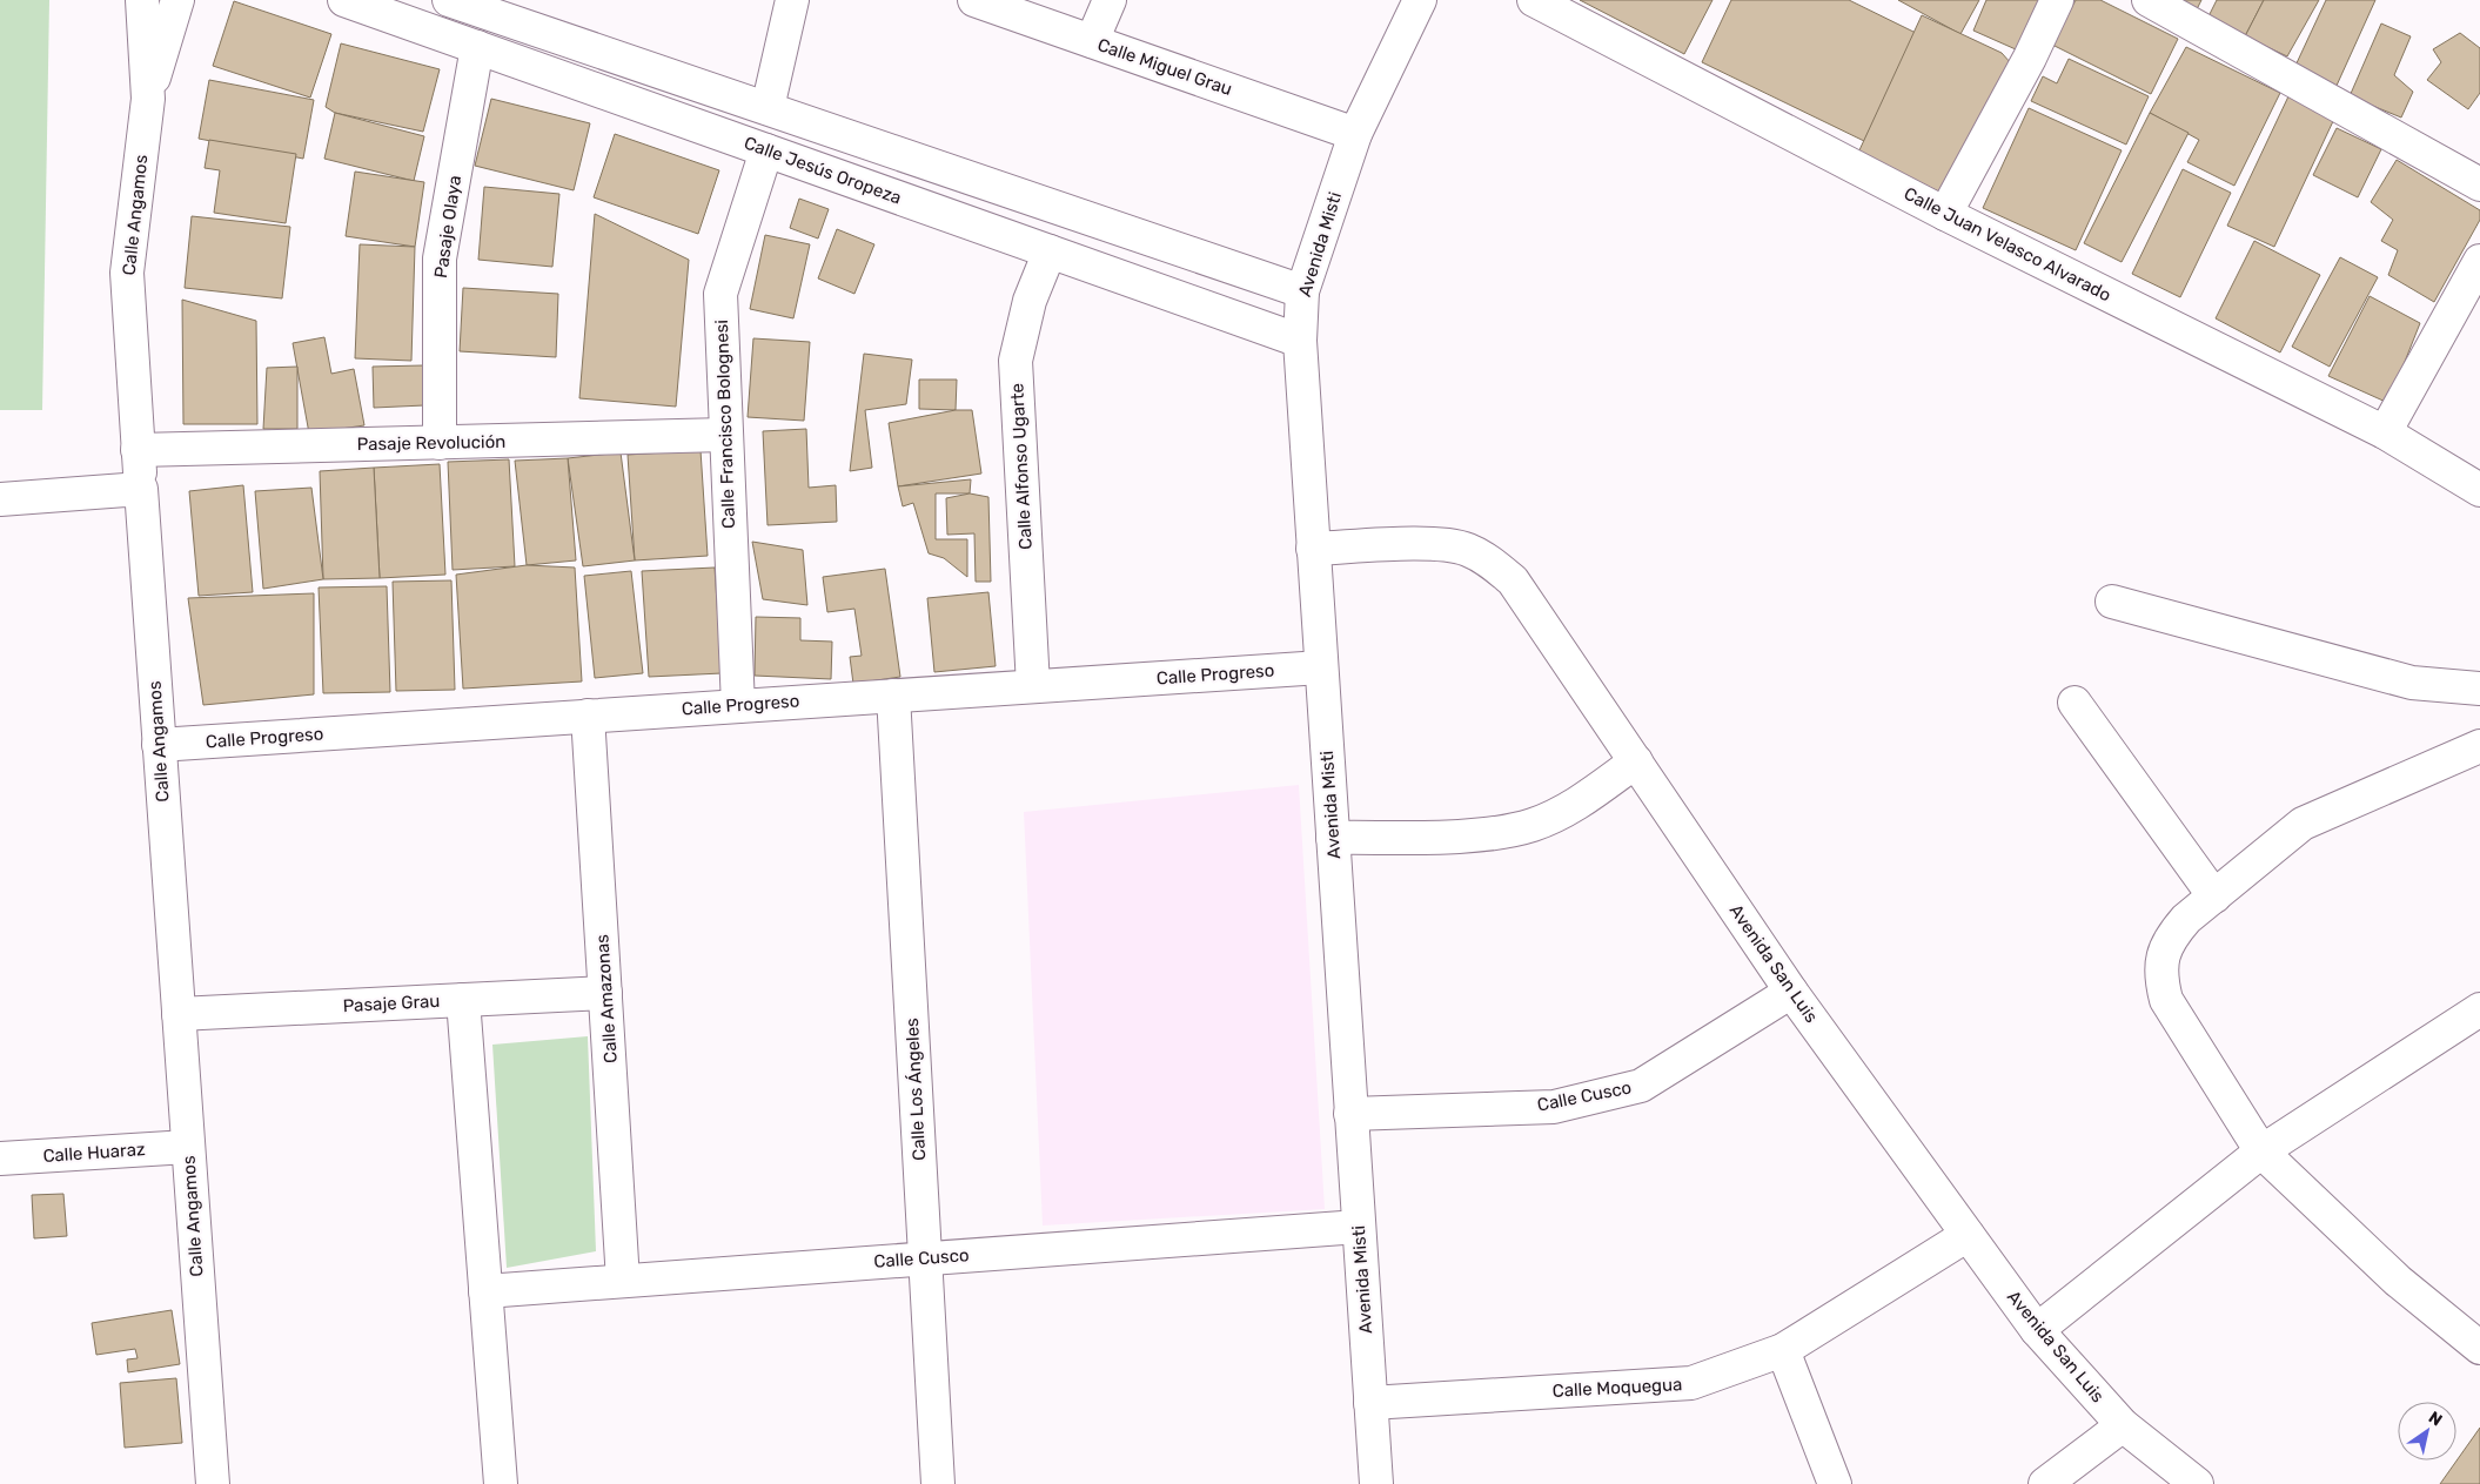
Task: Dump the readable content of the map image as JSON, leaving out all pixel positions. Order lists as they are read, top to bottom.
{
  "streets": {
    "street": [
      "Calle Miguel Grau",
      "Calle Jesús Oropeza",
      "Calle Angamos",
      "Pasaje Olaya",
      "Avenida Misti",
      "Calle Juan Velasco Alvarado",
      "Calle Francisco Bolognesi",
      "Pasaje Revolución",
      "Calle Alfonso Ugarte",
      "Calle Progreso",
      "Avenida San Luis",
      "Calle Amazonas",
      "Pasaje Grau",
      "Calle Los Ángeles",
      "Calle Cusco",
      "Calle Huaraz",
      "Calle Moquegua"
    ]
  },
  "crossings": [
    ["Calle Miguel Grau", "Avenida Misti"],
    ["Calle Jesús Oropeza", "Pasaje Olaya"],
    ["Calle Jesús Oropeza", "Avenida Misti"],
    ["Calle Jesús Oropeza", "Calle Francisco Bolognesi"],
    ["Calle Jesús Oropeza", "Calle Alfonso Ugarte"],
    ["Calle Angamos", "Pasaje Revolución"],
    ["Calle Angamos", "Calle Progreso"],
    ["Calle Angamos", "Pasaje Grau"],
    ["Calle Angamos", "Calle Huaraz"],
    ["Pasaje Olaya", "Pasaje Revolución"],
    ["Avenida Misti", "Calle Progreso"],
    ["Avenida Misti", "Avenida San Luis"],
    ["Avenida Misti", "Calle Cusco"],
    ["Avenida Misti", "Calle Moquegua"],
    ["Calle Francisco Bolognesi", "Pasaje Revolución"],
    ["Calle Francisco Bolognesi", "Calle Progreso"],
    ["Calle Alfonso Ugarte", "Calle Progreso"],
    ["Calle Progreso", "Calle Amazonas"],
    ["Calle Progreso", "Calle Los Ángeles"],
    ["Avenida San Luis", "Calle Cusco"],
    ["Avenida San Luis", "Calle Moquegua"],
    ["Calle Amazonas", "Pasaje Grau"],
    ["Calle Amazonas", "Calle Cusco"],
    ["Calle Los Ángeles", "Calle Cusco"]
  ],
  "north": "top right"
}
